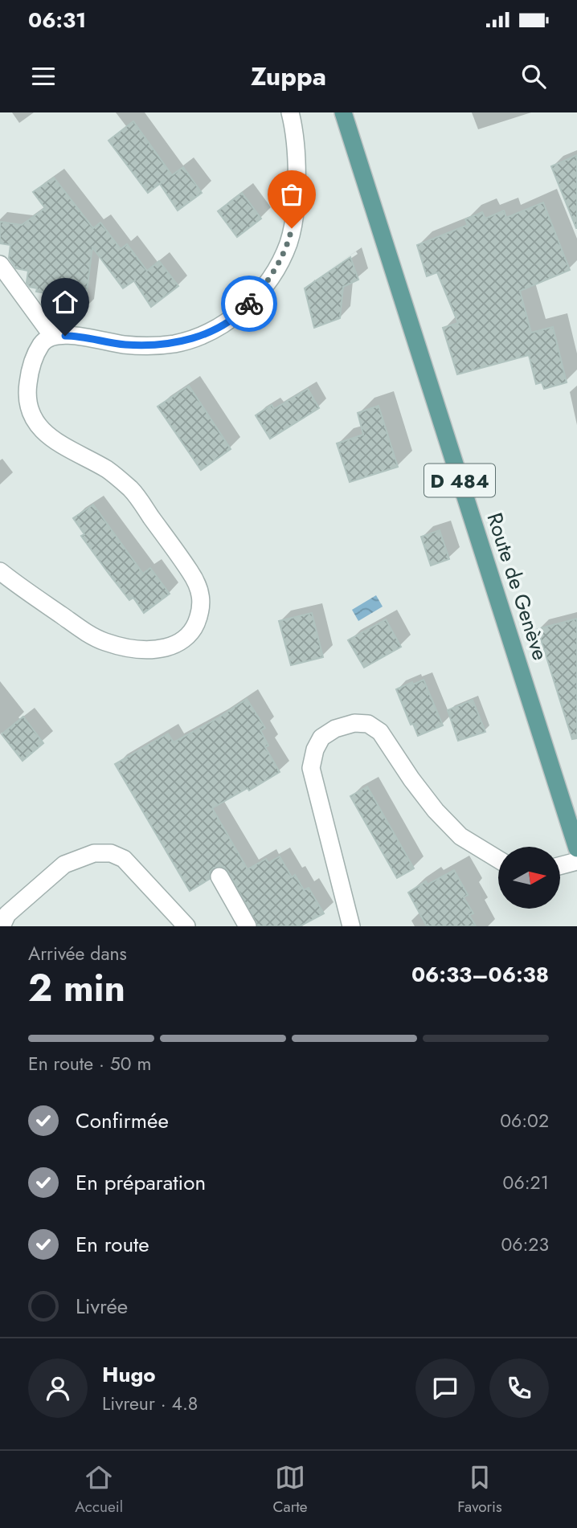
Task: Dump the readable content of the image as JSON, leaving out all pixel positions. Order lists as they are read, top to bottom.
{
  "streets": {
    "main road": ["D 484", "Route de Genève"]
  },
  "north": "right",
  "page": {
    "status": "06:31",
    "header": "Zuppa",
    "heading": ["2 min", "Arrivée dans", "06:33–06:38"],
    "panel": ["Hugo", "Livreur · 4.8"],
    "bar": "En route · 50 m",
    "list": [
      ["Confirmée", "06:02"],
      ["En préparation", "06:21"],
      ["En route", "06:23"],
      "Livrée"
    ],
    "tabs": ["Accueil", "Carte", "Favoris"]
  }
}
